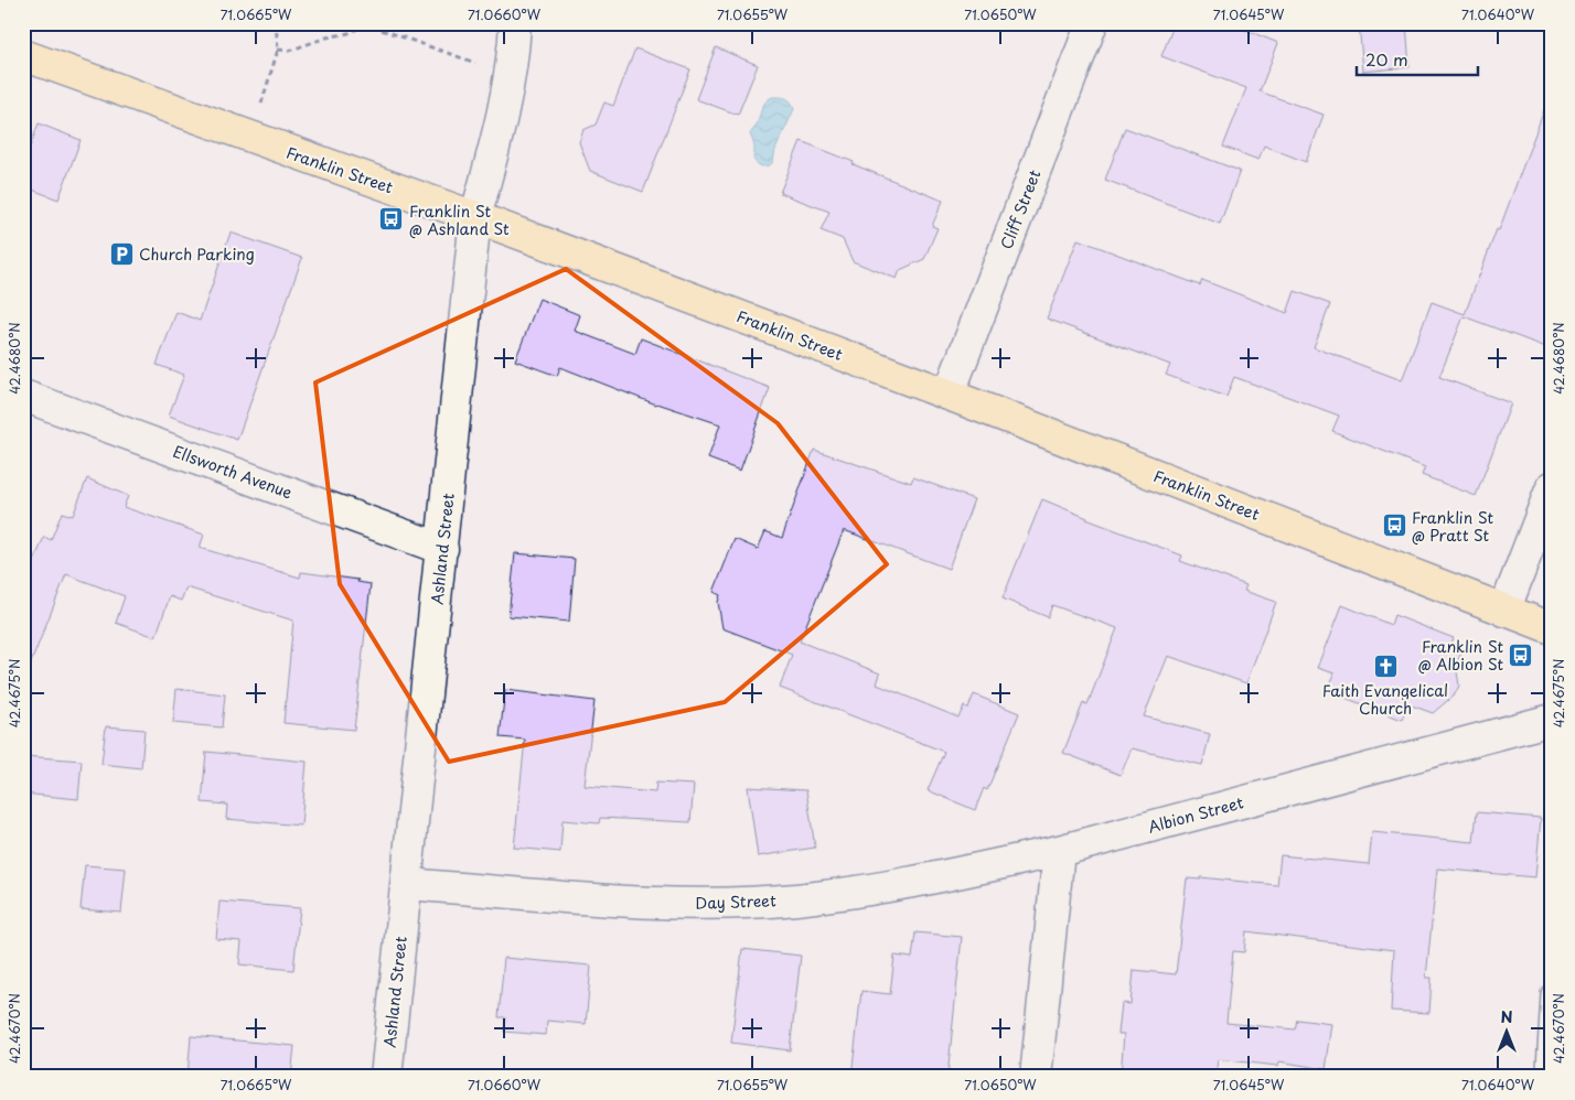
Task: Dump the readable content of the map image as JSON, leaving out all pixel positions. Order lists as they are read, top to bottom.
{
  "streets": {
    "main road": ["Franklin Street"],
    "street": [
      "Cliff Street",
      "Ellsworth Avenue",
      "Ashland Street",
      "Albion Street",
      "Day Street"
    ]
  },
  "crossings": [
    ["Franklin Street", "Cliff Street"],
    ["Franklin Street", "Ashland Street"],
    ["Ellsworth Avenue", "Ashland Street"],
    ["Ashland Street", "Day Street"],
    ["Albion Street", "Day Street"]
  ],
  "places": {
    "bus stop": ["Franklin St @ Ashland St", "Franklin St @ Pratt St", "Franklin St @ Albion St"],
    "parking": ["Church Parking"],
    "church": ["Faith Evangelical Church"]
  },
  "scale_bar": "20 m",
  "north": "top",
  "coordinates": [
    "71.0665°W",
    "71.0660°W",
    "71.0655°W",
    "71.0650°W",
    "71.0645°W",
    "71.0640°W",
    "42.4680°N",
    "42.4675°N",
    "42.4670°N"
  ]
}
